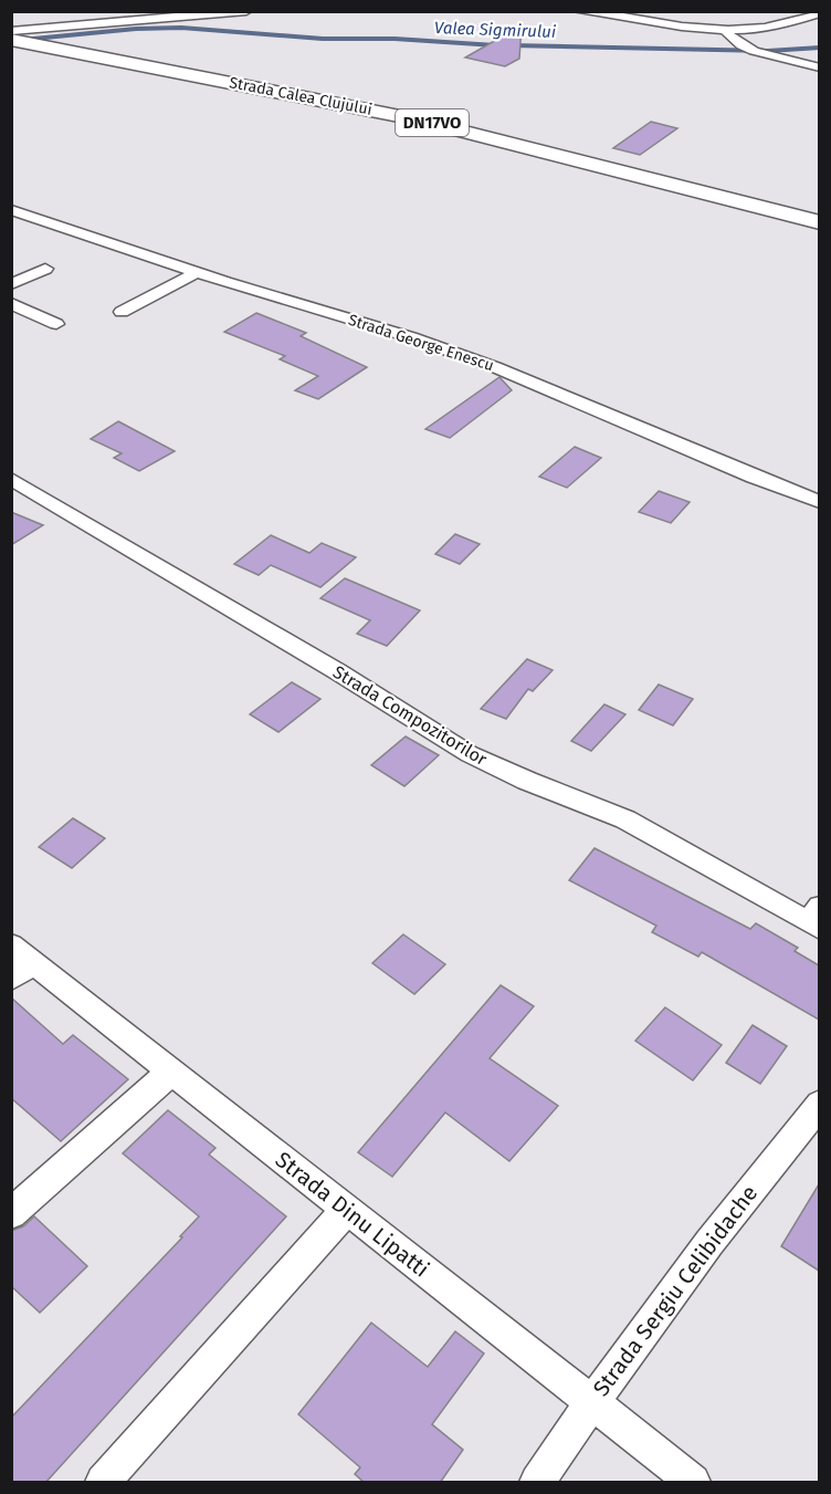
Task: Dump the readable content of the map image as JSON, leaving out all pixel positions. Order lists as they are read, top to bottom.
{
  "streets": {
    "highway": ["Strada Calea Clujului", "DN17VO"],
    "street": [
      "Strada George Enescu",
      "Strada Compozitorilor",
      "Strada Dinu Lipatti",
      "Strada Sergiu Celibidache"
    ]
  },
  "crossings": [
    ["Strada Dinu Lipatti", "Strada Sergiu Celibidache"]
  ],
  "water": ["Valea Sigmirului"]
}
